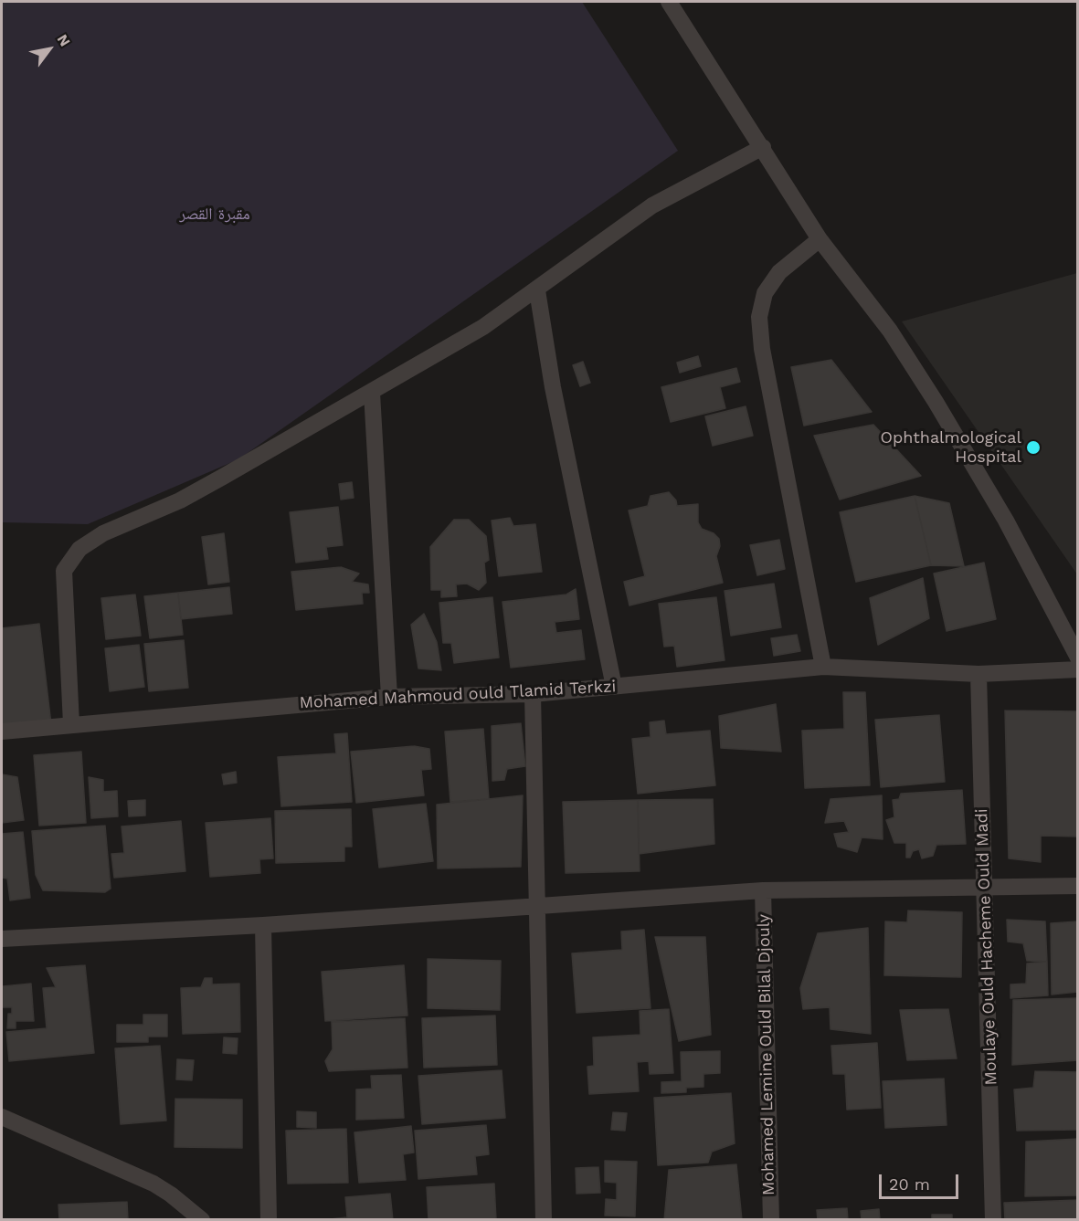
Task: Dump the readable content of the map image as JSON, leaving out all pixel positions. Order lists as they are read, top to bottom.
{
  "streets": {
    "street": ["Mohamed Mahmoud ould Tlamid Terkzi", "Moulaye Ould Hacheme Ould Madi", "Mohamed Lemine Ould Bilal Djouly"]
  },
  "crossings": [
    ["Mohamed Mahmoud ould Tlamid Terkzi", "Moulaye Ould Hacheme Ould Madi"]
  ],
  "parks": ["مقبرة القصر"],
  "places": ["Ophthalmological Hospital"],
  "scale_bar": "20 m",
  "north": "top right"
}
